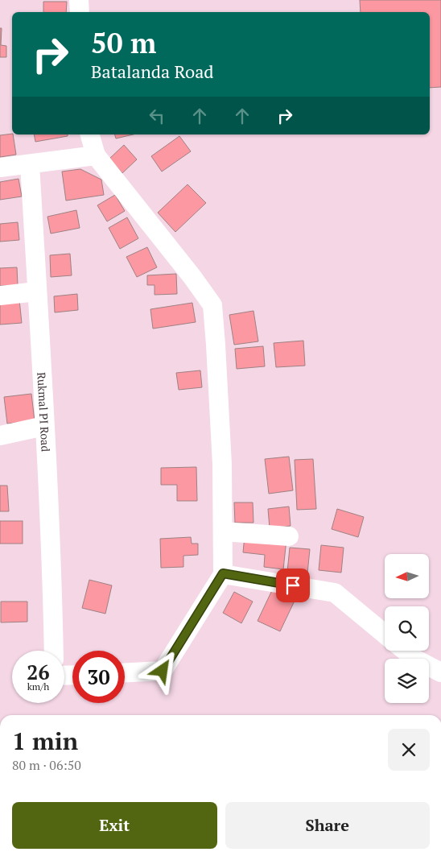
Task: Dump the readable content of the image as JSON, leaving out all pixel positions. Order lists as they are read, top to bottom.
{
  "streets": {
    "street": ["Rukmal PI Road"]
  },
  "north": "left",
  "page": {
    "turn": ["50 m", "Batalanda Road"],
    "speed": "26 km/h",
    "limit": "30",
    "heading": ["1 min", "80 m · 06:50"],
    "buttons": ["Exit", "Share"]
  }
}
